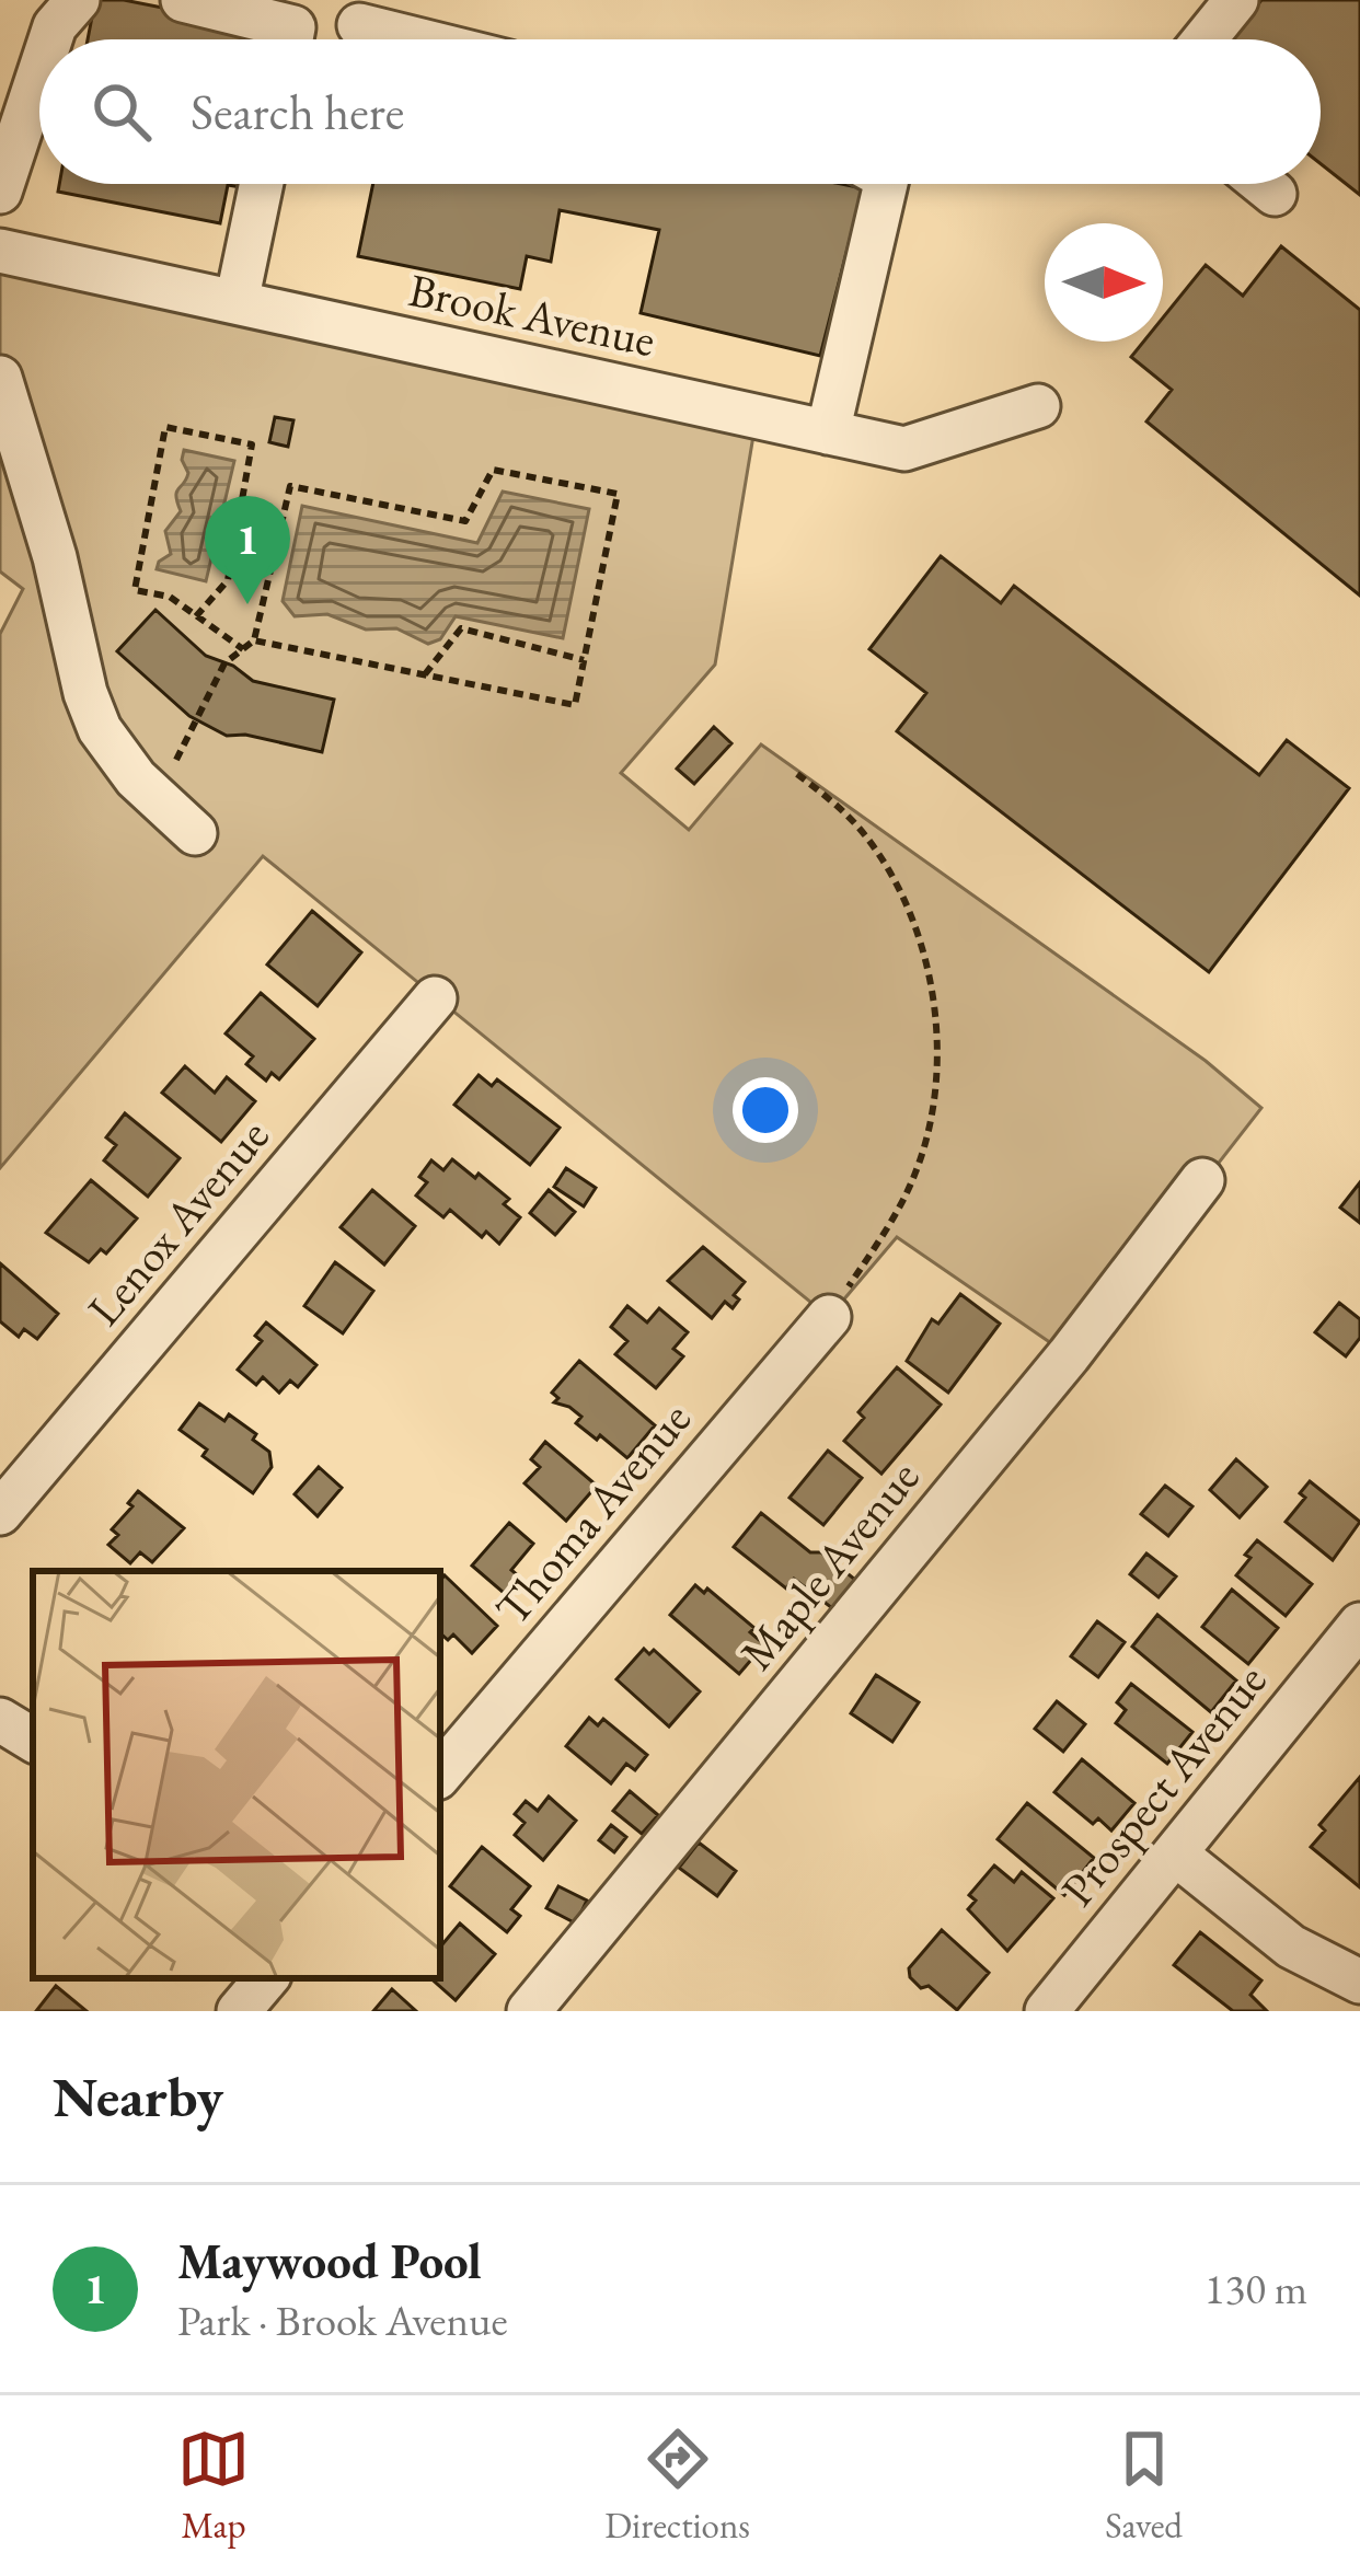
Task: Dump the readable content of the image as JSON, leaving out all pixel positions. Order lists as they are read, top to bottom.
{
  "streets": {
    "street": [
      "Brook Avenue",
      "Lenox Avenue",
      "Thoma Avenue",
      "Maple Avenue",
      "Prospect Avenue"
    ]
  },
  "north": "right",
  "page": {
    "search": "Search here",
    "pins": "1",
    "heading": "Nearby",
    "list": [
      {
        "mark": "1",
        "name": "Maywood Pool",
        "note": "Park · Brook Avenue",
        "value": "130 m"
      }
    ],
    "nav": ["Map", "Directions", "Saved"]
  }
}
